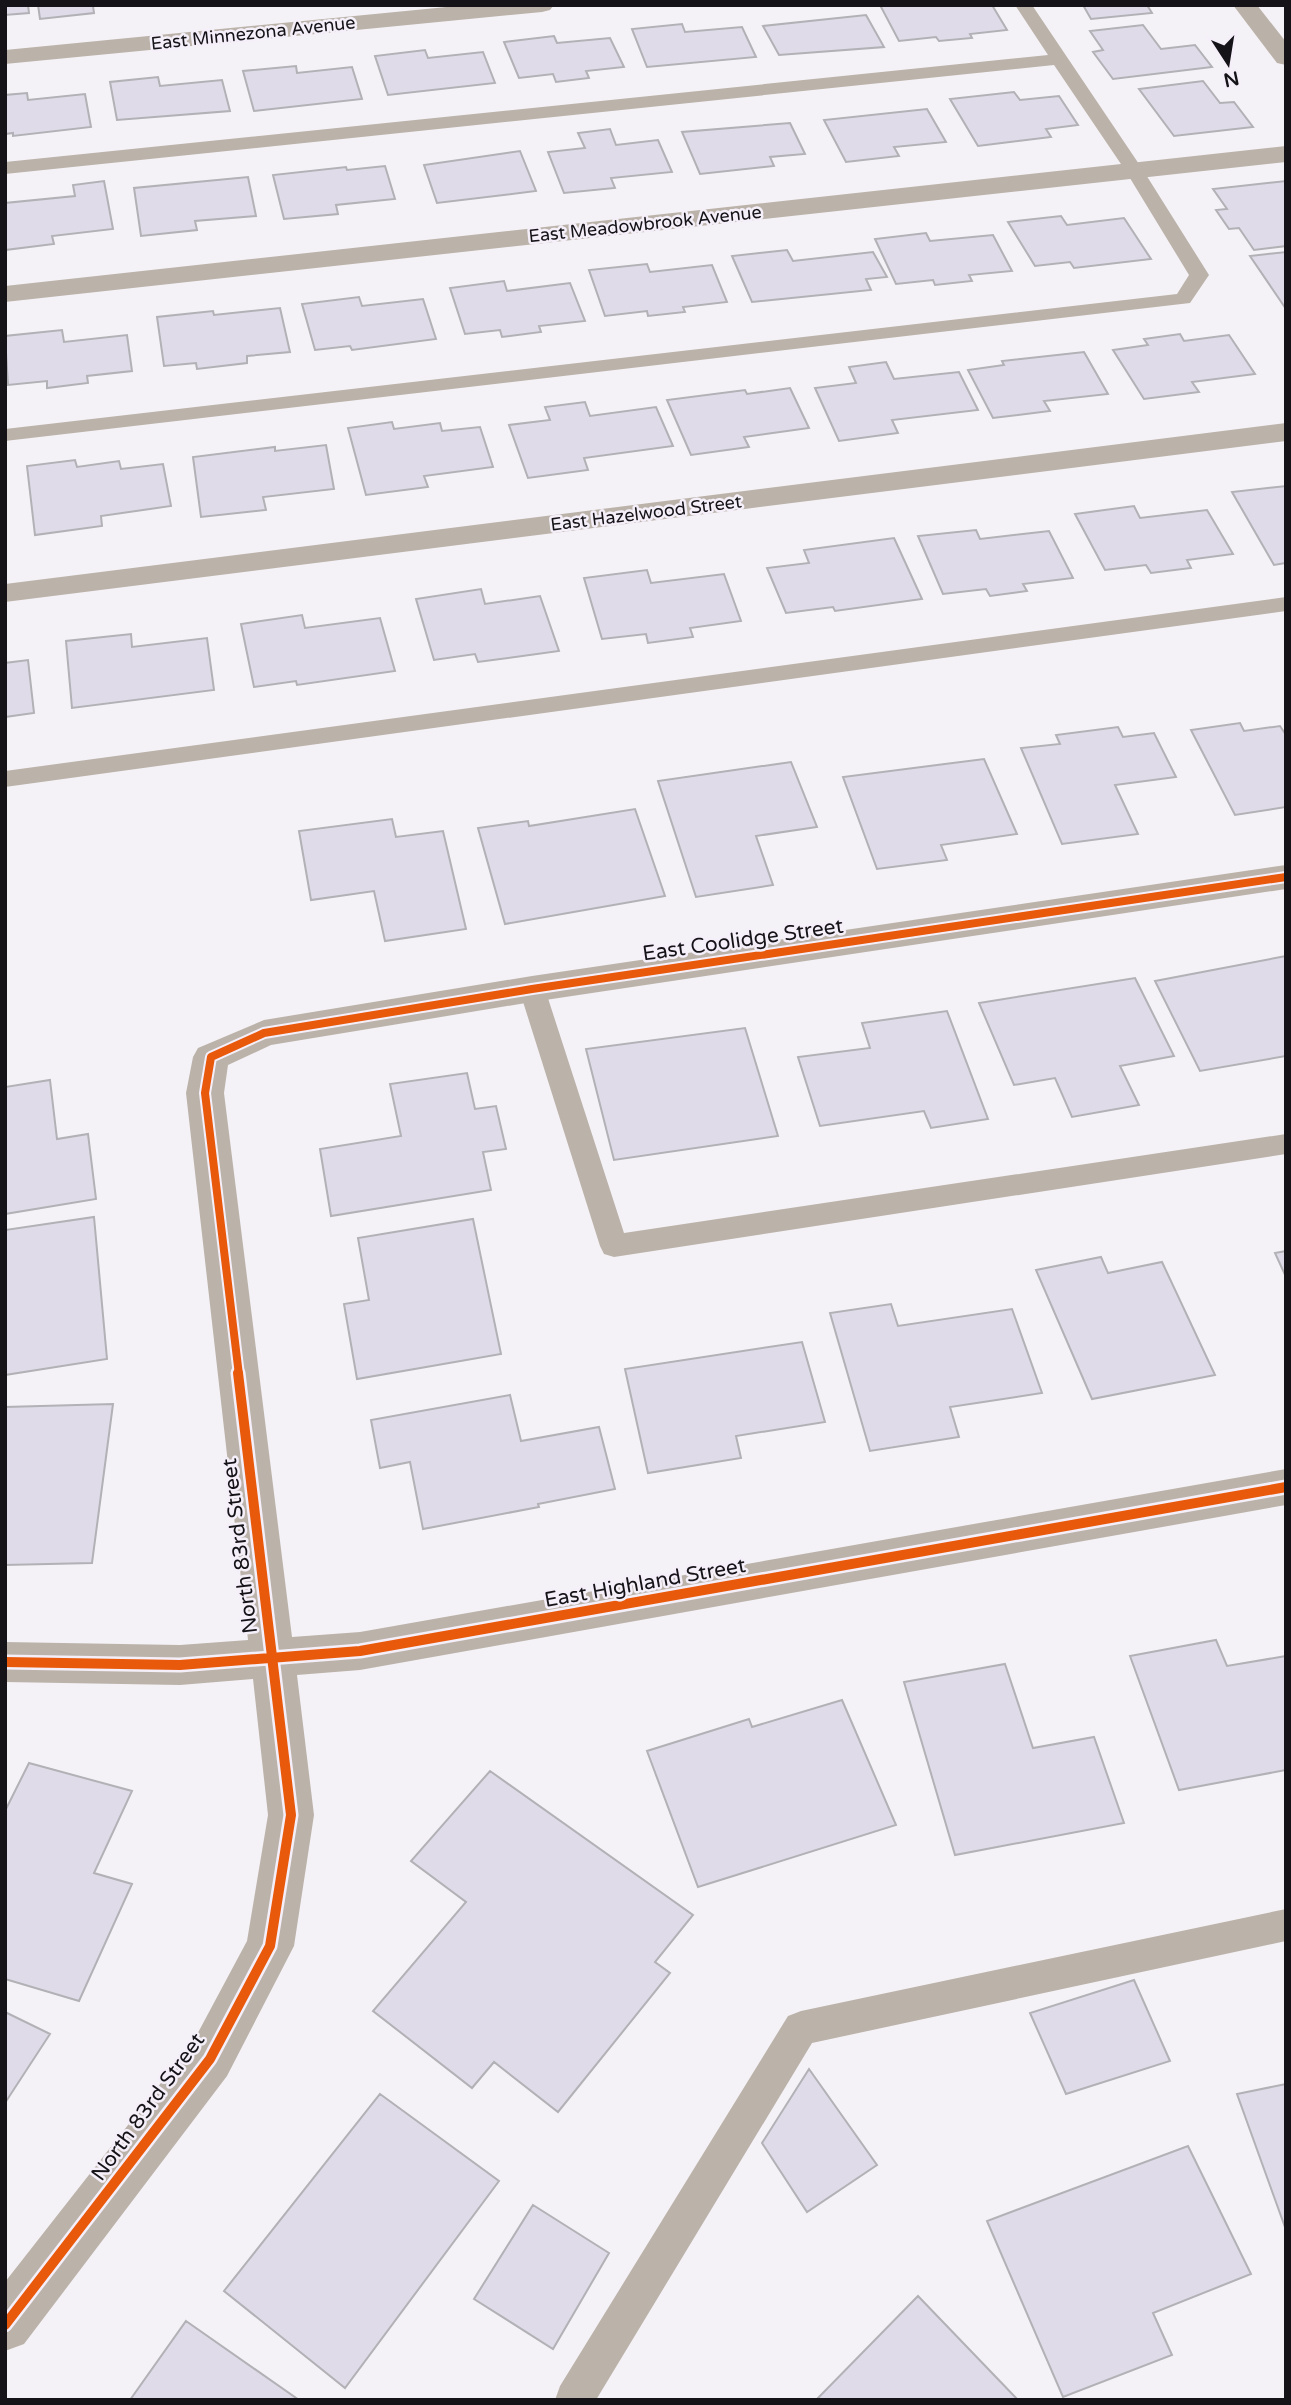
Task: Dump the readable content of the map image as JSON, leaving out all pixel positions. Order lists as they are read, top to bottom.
{
  "streets": {
    "street": [
      "East Minnezona Avenue",
      "East Meadowbrook Avenue",
      "East Hazelwood Street",
      "East Coolidge Street",
      "North 83rd Street",
      "East Highland Street"
    ]
  },
  "crossings": [
    ["East Coolidge Street", "North 83rd Street"],
    ["North 83rd Street", "East Highland Street"]
  ],
  "north": "bottom"
}
